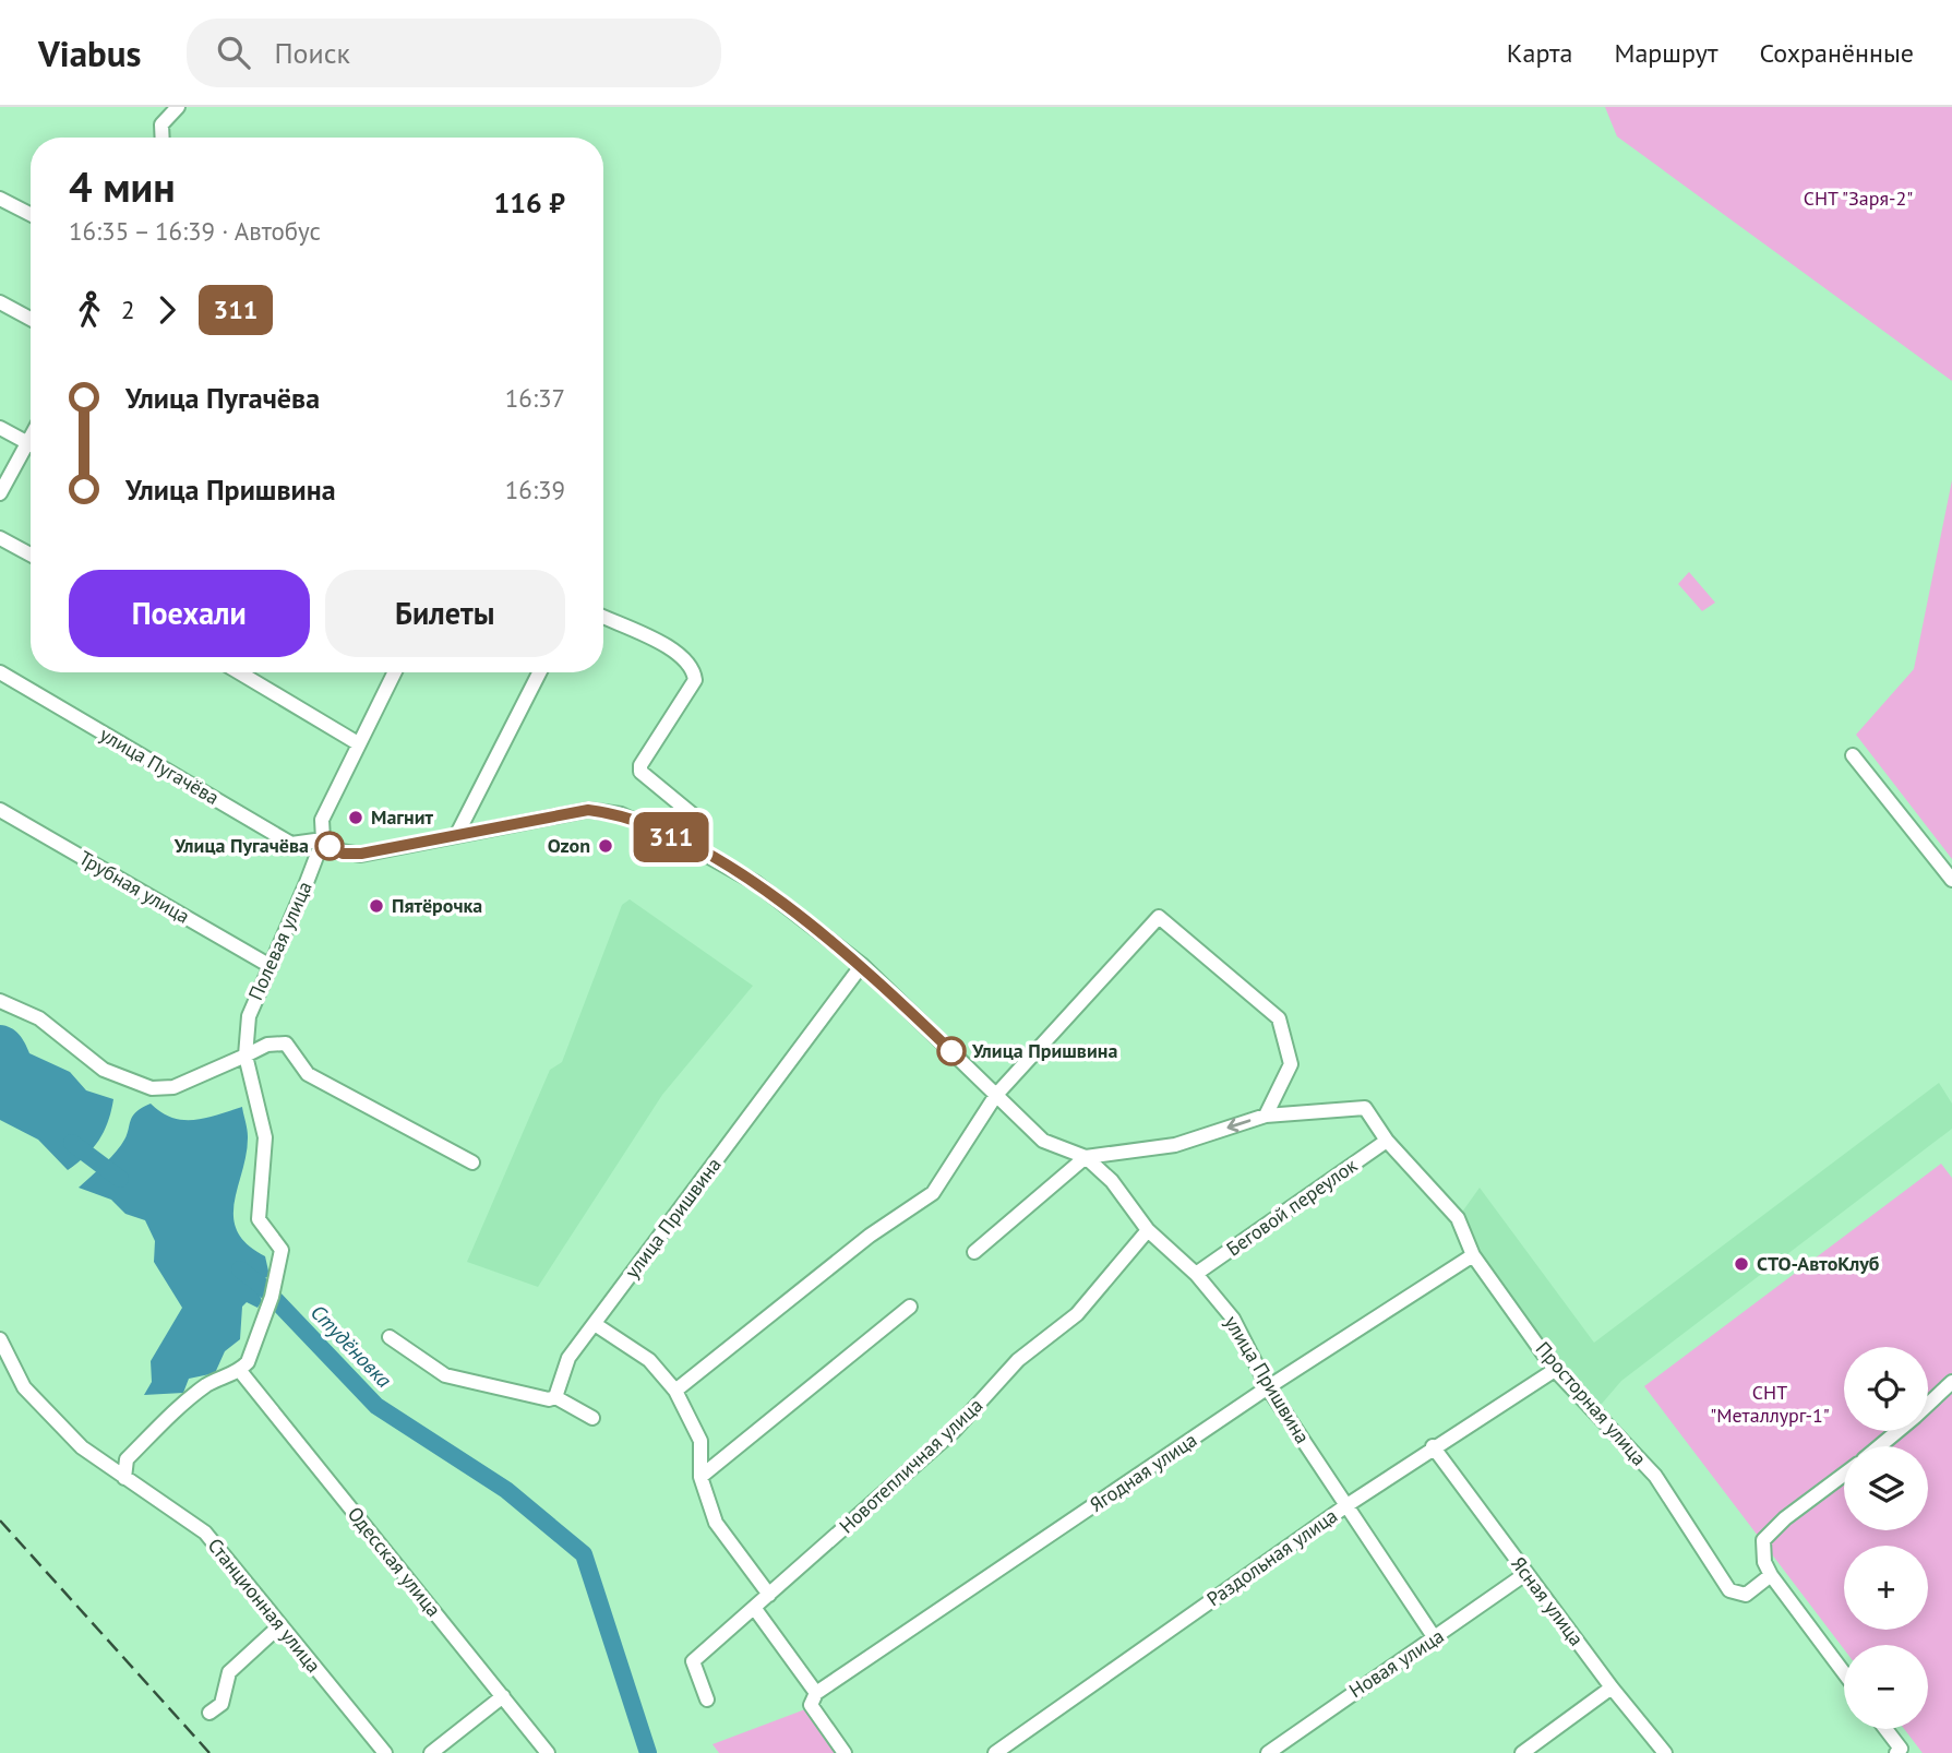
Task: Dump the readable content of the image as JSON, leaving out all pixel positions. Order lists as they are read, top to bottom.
{
  "streets": {
    "street": [
      "улица Пугачёва",
      "Трубная улица",
      "Полевая улица",
      "Беговой переулок",
      "улица Пришвина",
      "Просторная улица",
      "Новотепличная улица",
      "Ягодная улица",
      "Раздольная улица",
      "Одесская улица",
      "Ясная улица",
      "Станционная улица",
      "Новая улица"
    ]
  },
  "crossings": [
    ["улица Пугачёва", "Полевая улица"],
    ["улица Пугачёва", "улица Пришвина"],
    ["Трубная улица", "Полевая улица"],
    ["Полевая улица", "улица Пришвина"],
    ["Полевая улица", "Одесская улица"],
    ["Беговой переулок", "улица Пришвина"],
    ["Беговой переулок", "Просторная улица"],
    ["улица Пришвина", "Новотепличная улица"],
    ["улица Пришвина", "Ягодная улица"],
    ["улица Пришвина", "Раздольная улица"],
    ["улица Пришвина", "Новая улица"],
    ["Просторная улица", "Ягодная улица"],
    ["Просторная улица", "Раздольная улица"],
    ["Раздольная улица", "Ясная улица"],
    ["Ясная улица", "Новая улица"]
  ],
  "water": ["Студёновка"],
  "parks": ["СНТ \"Заря-2\"", "СНТ \"Металлург-1\""],
  "places": [
    "Магнит",
    "Улица Пугачёва",
    "Ozon",
    "Пятёрочка",
    "Улица Пришвина",
    "СТО-АвтоКлуб"
  ],
  "lines": ["bus line 311"],
  "page": {
    "header": "Viabus",
    "search": "Поиск",
    "nav": ["Карта", "Маршрут", "Сохранённые"],
    "on_map": "311",
    "heading": ["4 мин", "16:35 – 16:39 · Автобус", "116 ₽"],
    "legs": ["2", "311"],
    "list": [
      {
        "name": "Улица Пугачёва",
        "value": "16:37"
      },
      {
        "name": "Улица Пришвина",
        "value": "16:39"
      }
    ],
    "buttons": ["Поехали", "Билеты"],
    "map_buttons": ["+", "−"]
  }
}
